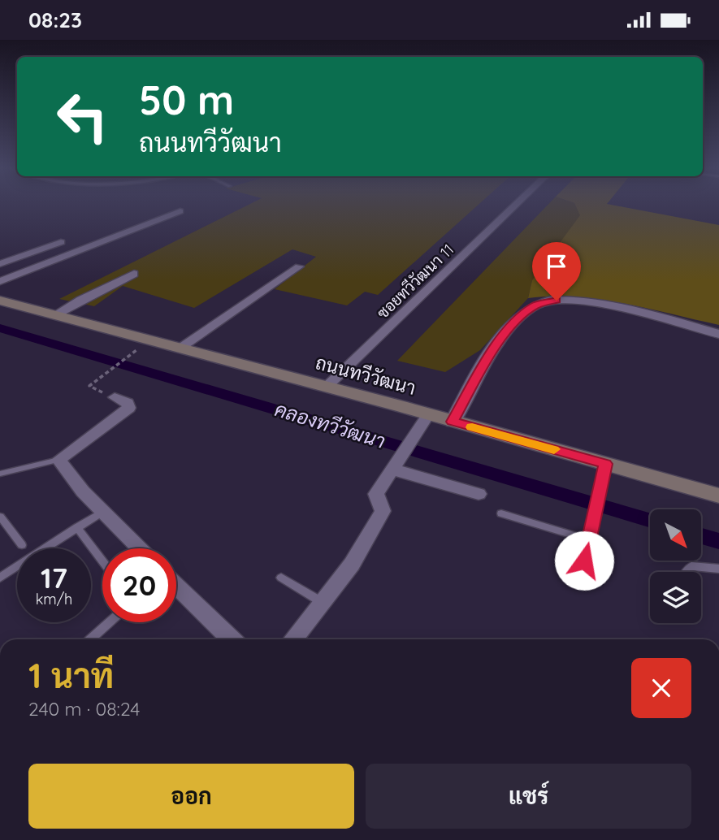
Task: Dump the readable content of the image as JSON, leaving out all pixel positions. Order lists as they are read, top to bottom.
{
  "streets": {
    "main road": ["ถนนทวีวัฒนา"],
    "street": ["ซอยทวีวัฒนา 11"]
  },
  "crossings": [
    ["ซอยทวีวัฒนา 11", "ถนนทวีวัฒนา"]
  ],
  "water": ["คลองทวีวัฒนา"],
  "north": "bottom right",
  "page": {
    "status": "08:23",
    "turn": ["50 m", "ถนนทวีวัฒนา"],
    "speed": "17 km/h",
    "limit": "20",
    "heading": ["1 นาที", "240 m · 08:24"],
    "buttons": ["ออก", "แชร์"]
  }
}
